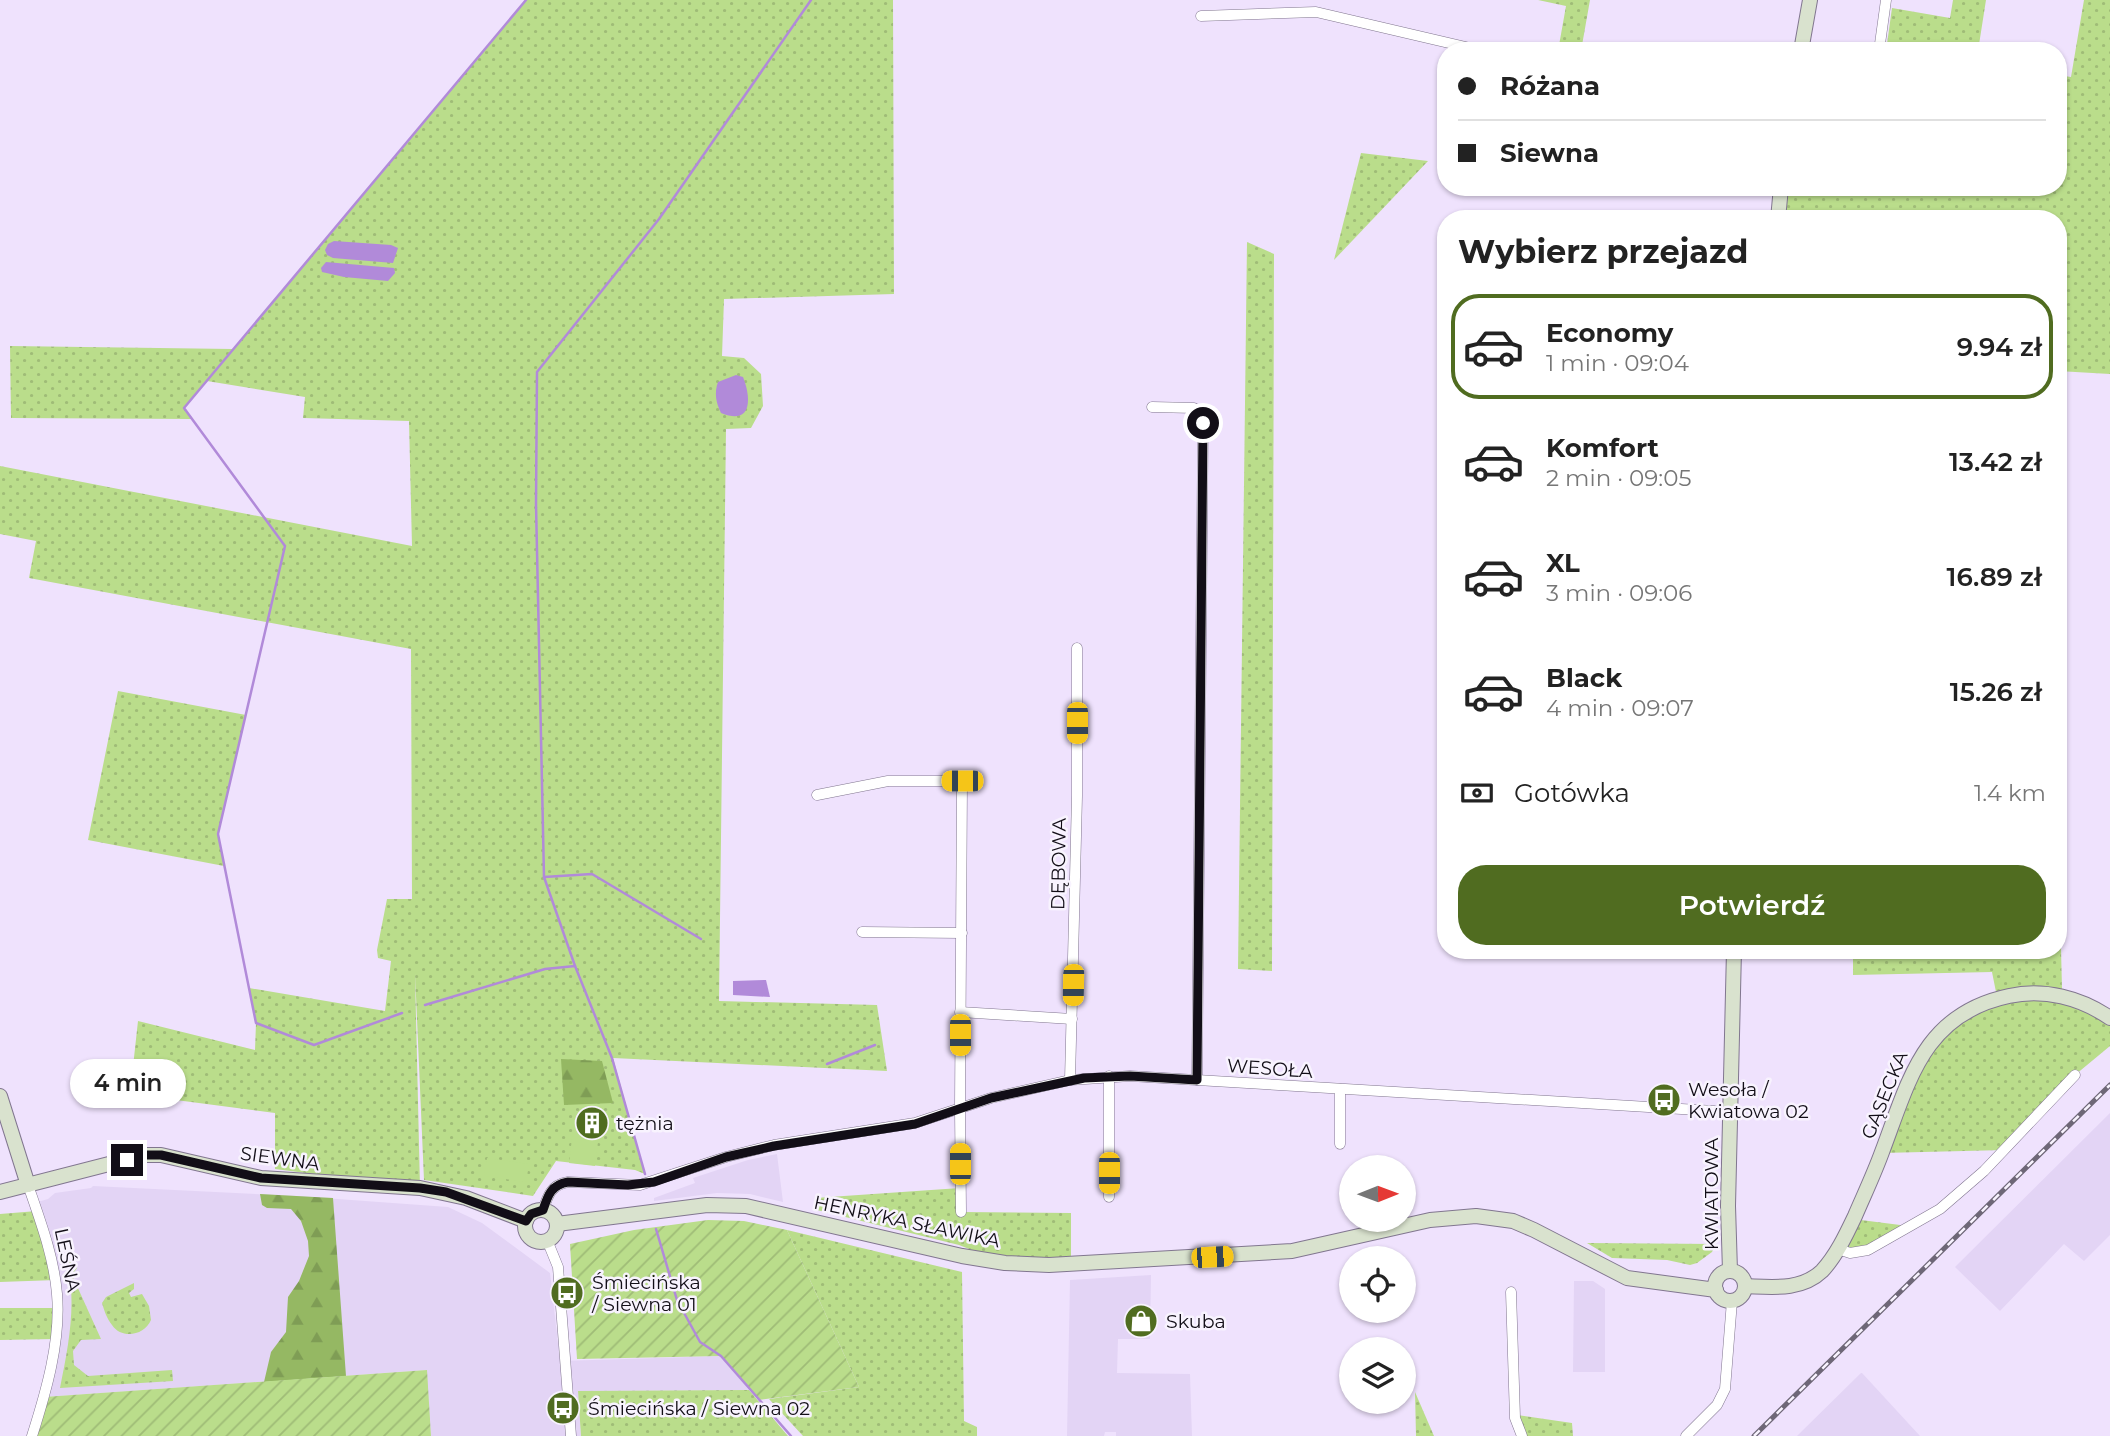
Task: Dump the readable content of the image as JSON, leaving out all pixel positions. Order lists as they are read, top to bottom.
{
  "streets": {
    "main road": [
      "GĄSECKA",
      "SIEWNA",
      "KWIATOWA",
      "HENRYKA SŁAWIKA",
      "LEŚNA"
    ],
    "street": ["DĘBOWA", "WESOŁA"]
  },
  "crossings": [
    ["DĘBOWA", "WESOŁA"],
    ["WESOŁA", "SIEWNA"],
    ["WESOŁA", "KWIATOWA"],
    ["WESOŁA", "HENRYKA SŁAWIKA"],
    ["GĄSECKA", "KWIATOWA"],
    ["GĄSECKA", "HENRYKA SŁAWIKA"],
    ["SIEWNA", "HENRYKA SŁAWIKA"],
    ["SIEWNA", "LEŚNA"],
    ["KWIATOWA", "HENRYKA SŁAWIKA"]
  ],
  "places": {
    "bus stop": ["Wesoła / Kwiatowa 02", "Śmiecińska / Siewna 01", "Śmiecińska / Siewna 02"],
    "building": ["tężnia"],
    "shop": ["Skuba"]
  },
  "north": "right",
  "page": {
    "banner": ["Różana", "Siewna"],
    "heading": "Wybierz przejazd",
    "list": [
      {
        "name": "Economy",
        "note": "1 min · 09:04",
        "value": "9.94 zł"
      },
      {
        "name": "Komfort",
        "note": "2 min · 09:05",
        "value": "13.42 zł"
      },
      {
        "name": "XL",
        "note": "3 min · 09:06",
        "value": "16.89 zł"
      },
      {
        "name": "Black",
        "note": "4 min · 09:07",
        "value": "15.26 zł"
      }
    ],
    "pay": ["Gotówka", "1.4 km"],
    "buttons": "Potwierdź",
    "bubble": "4 min"
  }
}
